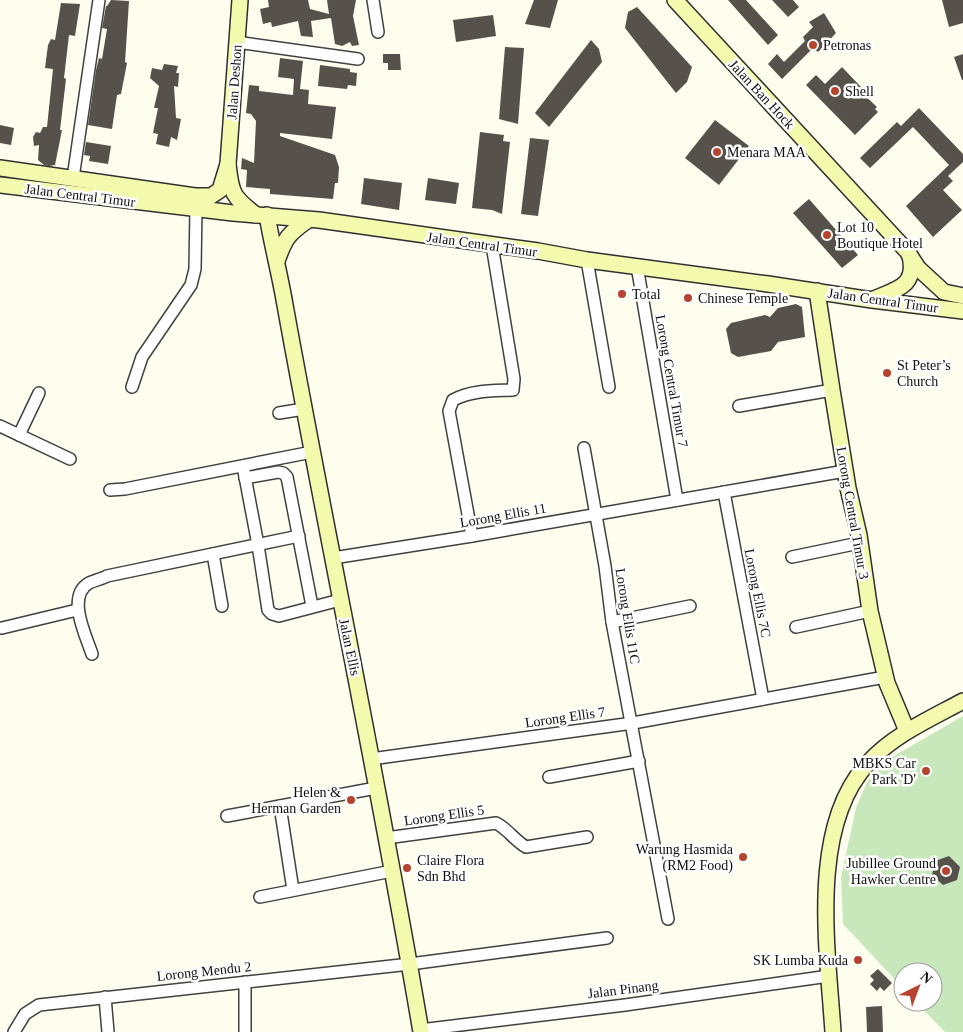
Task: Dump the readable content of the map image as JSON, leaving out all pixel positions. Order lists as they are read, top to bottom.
{
  "streets": {
    "main road": [
      "Jalan Deshon",
      "Jalan Ban Hock",
      "Jalan Central Timur",
      "Lorong Central Timur 3",
      "Jalan Ellis"
    ],
    "street": [
      "Lorong Central Timur 7",
      "Lorong Ellis 11",
      "Lorong Ellis 7C",
      "Lorong Ellis 11C",
      "Lorong Ellis 7",
      "Lorong Ellis 5",
      "Lorong Mendu 2",
      "Jalan Pinang"
    ]
  },
  "crossings": [
    ["Jalan Deshon", "Jalan Central Timur"],
    ["Jalan Ban Hock", "Jalan Central Timur"],
    ["Jalan Central Timur", "Lorong Central Timur 7"],
    ["Jalan Central Timur", "Lorong Central Timur 3"],
    ["Jalan Central Timur", "Jalan Ellis"],
    ["Lorong Central Timur 7", "Lorong Ellis 11"],
    ["Lorong Central Timur 3", "Lorong Ellis 11"],
    ["Lorong Central Timur 3", "Lorong Ellis 7"],
    ["Lorong Ellis 11", "Lorong Ellis 7C"],
    ["Lorong Ellis 11", "Lorong Ellis 11C"],
    ["Lorong Ellis 11", "Jalan Ellis"],
    ["Lorong Ellis 7C", "Lorong Ellis 7"],
    ["Lorong Ellis 11C", "Lorong Ellis 7"],
    ["Jalan Ellis", "Lorong Ellis 7"],
    ["Jalan Ellis", "Lorong Ellis 5"],
    ["Jalan Ellis", "Lorong Mendu 2"],
    ["Jalan Ellis", "Jalan Pinang"]
  ],
  "places": [
    "Petronas",
    "Shell",
    "Menara MAA",
    "Lot 10 Boutique Hotel",
    "Total",
    "Chinese Temple",
    "St Peter’s Church",
    "MBKS Car Park 'D'",
    "Helen & Herman Garden",
    "Warung Hasmida (RM2 Food)",
    "Claire Flora Sdn Bhd",
    "Jubillee Ground Hawker Centre",
    "SK Lumba Kuda"
  ],
  "north": "top right"
}
